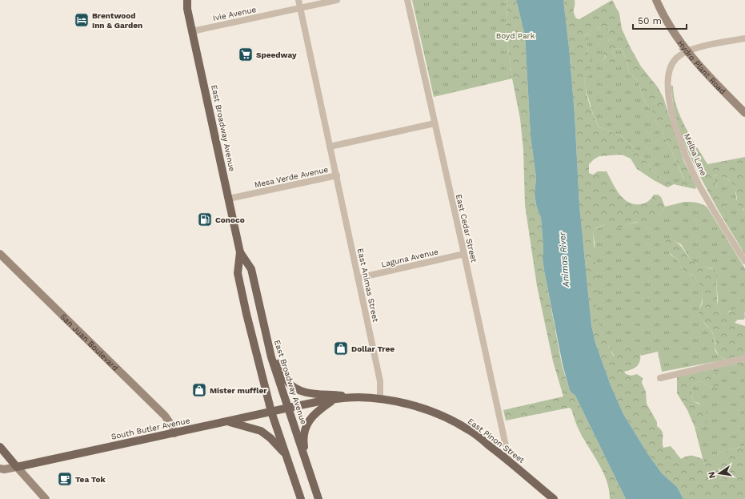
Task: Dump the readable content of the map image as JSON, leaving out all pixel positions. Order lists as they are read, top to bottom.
{
  "streets": {
    "main road": [
      "Hydro Plant Road",
      "East Broadway Avenue",
      "San Juan Boulevard",
      "South Butler Avenue",
      "East Pinon Street"
    ],
    "street": [
      "Ivie Avenue",
      "Melba Lane",
      "Mesa Verde Avenue",
      "East Cedar Street",
      "Laguna Avenue",
      "East Animas Street"
    ]
  },
  "crossings": [
    ["Ivie Avenue", "East Broadway Avenue"],
    ["Hydro Plant Road", "Melba Lane"],
    ["East Broadway Avenue", "Mesa Verde Avenue"],
    ["East Broadway Avenue", "South Butler Avenue"],
    ["East Broadway Avenue", "East Pinon Street"],
    ["Mesa Verde Avenue", "East Animas Street"],
    ["East Cedar Street", "Laguna Avenue"],
    ["East Cedar Street", "East Pinon Street"],
    ["Laguna Avenue", "East Animas Street"],
    ["East Animas Street", "East Pinon Street"],
    ["San Juan Boulevard", "South Butler Avenue"],
    ["South Butler Avenue", "East Pinon Street"]
  ],
  "water": ["Animas River"],
  "parks": ["Boyd Park"],
  "places": {
    "hotel": ["Brentwood Inn & Garden"],
    "supermarket": ["Speedway"],
    "fuel station": ["Conoco"],
    "shop": ["Dollar Tree", "Mister muffler"],
    "cafe": ["Tea Tok"]
  },
  "scale_bar": "50 m",
  "north": "left"
}
